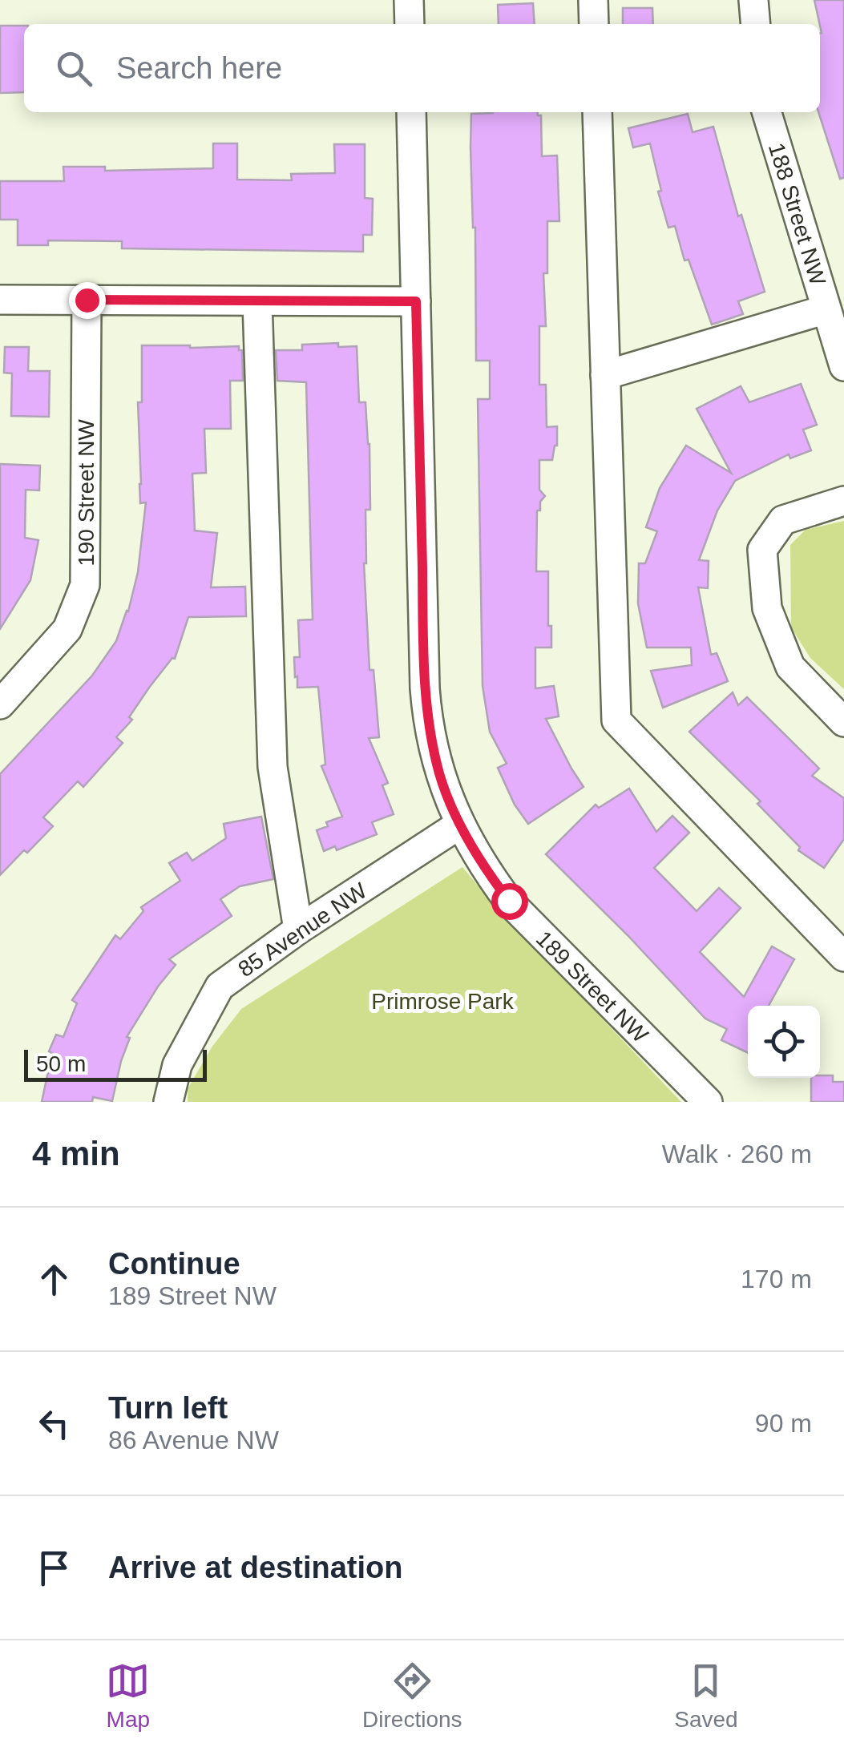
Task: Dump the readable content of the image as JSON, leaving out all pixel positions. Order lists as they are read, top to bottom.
{
  "streets": {
    "street": [
      "188 Street NW",
      "190 Street NW",
      "85 Avenue NW",
      "189 Street NW"
    ]
  },
  "crossings": [
    ["85 Avenue NW", "189 Street NW"]
  ],
  "parks": ["Primrose Park"],
  "scale_bar": "50 m",
  "page": {
    "search": "Search here",
    "scale": "50 m",
    "heading": ["4 min", "Walk · 260 m"],
    "list": [
      ["Continue", "189 Street NW", "170 m"],
      ["Turn left", "86 Avenue NW", "90 m"],
      "Arrive at destination"
    ],
    "nav": ["Map", "Directions", "Saved"]
  }
}
